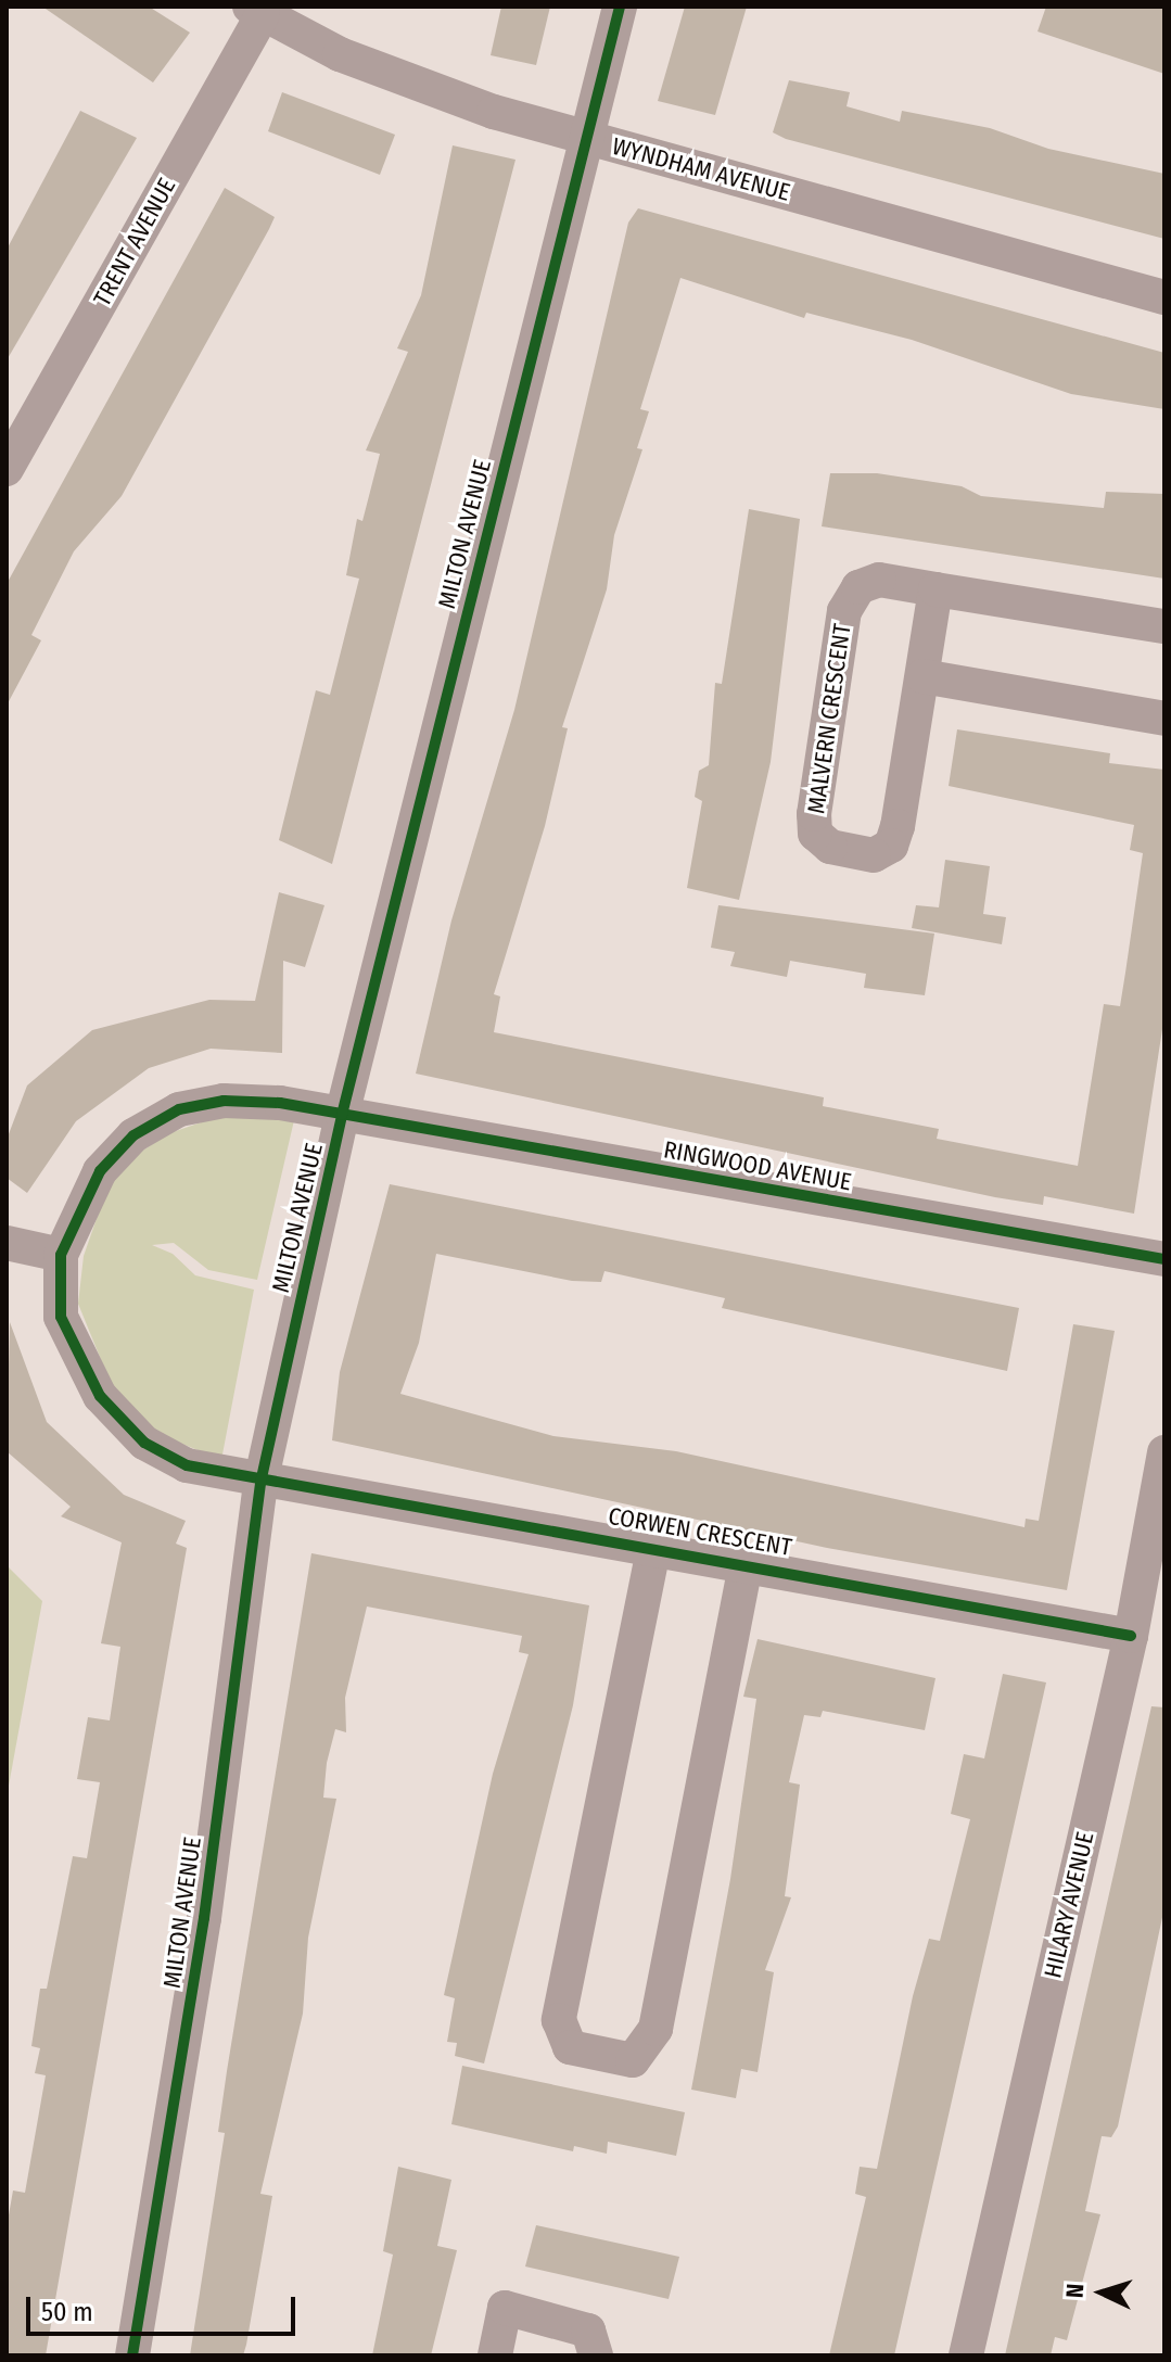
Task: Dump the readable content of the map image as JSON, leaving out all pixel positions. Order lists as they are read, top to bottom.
{
  "streets": {
    "street": [
      "WYNDHAM AVENUE",
      "TRENT AVENUE",
      "MILTON AVENUE",
      "MALVERN CRESCENT",
      "RINGWOOD AVENUE",
      "CORWEN CRESCENT",
      "HILARY AVENUE"
    ]
  },
  "crossings": [
    ["WYNDHAM AVENUE", "TRENT AVENUE"],
    ["WYNDHAM AVENUE", "MILTON AVENUE"],
    ["MILTON AVENUE", "RINGWOOD AVENUE"],
    ["MILTON AVENUE", "CORWEN CRESCENT"],
    ["RINGWOOD AVENUE", "CORWEN CRESCENT"],
    ["CORWEN CRESCENT", "HILARY AVENUE"]
  ],
  "scale_bar": "50 m",
  "north": "left"
}
